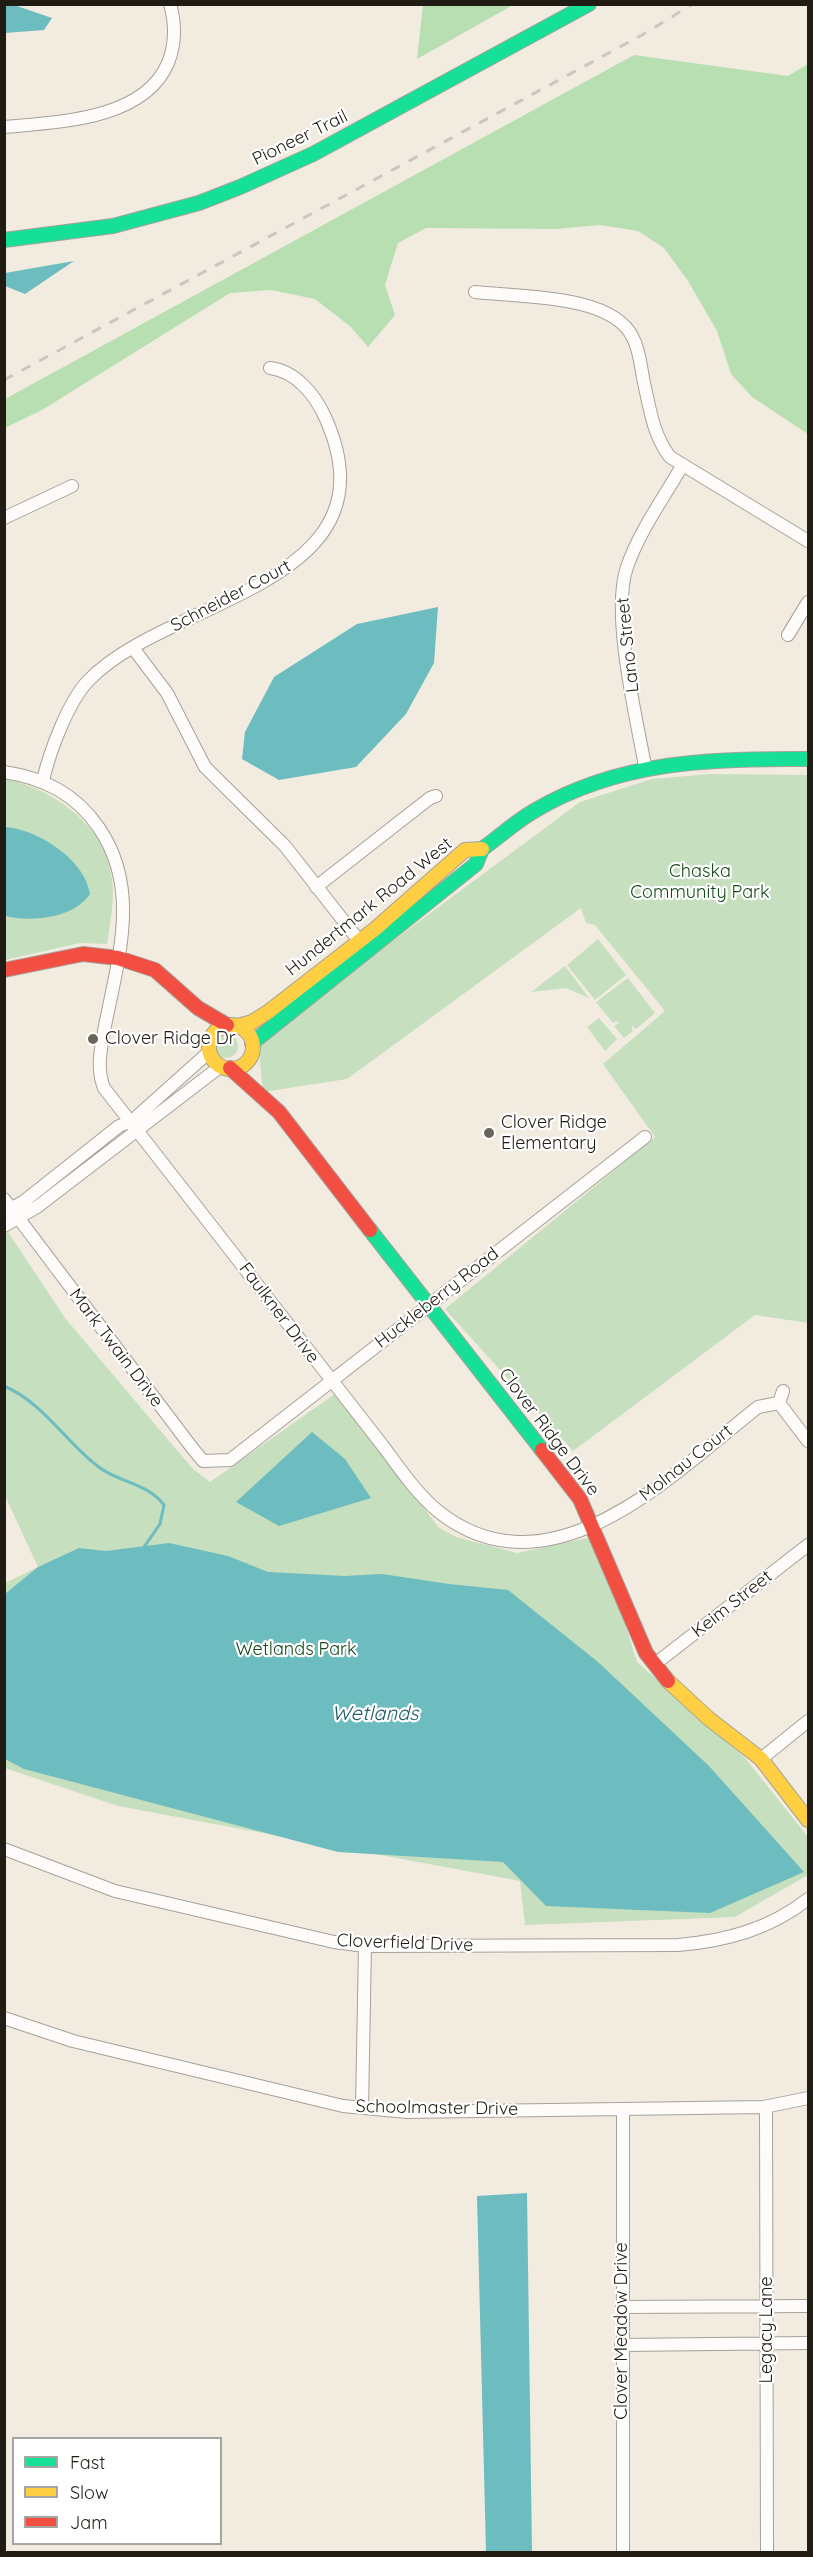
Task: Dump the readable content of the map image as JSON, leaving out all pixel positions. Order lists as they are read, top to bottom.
{
  "streets": {
    "street": [
      "Pioneer Trail",
      "Schneider Court",
      "Lano Street",
      "Hundertmark Road West",
      "Huckleberry Road",
      "Faulkner Drive",
      "Mark Twain Drive",
      "Clover Ridge Drive",
      "Molnau Court",
      "Keim Street",
      "Cloverfield Drive",
      "Schoolmaster Drive",
      "Legacy Lane",
      "Clover Meadow Drive"
    ]
  },
  "crossings": [
    ["Schneider Court", "Faulkner Drive"],
    ["Lano Street", "Hundertmark Road West"],
    ["Hundertmark Road West", "Clover Ridge Drive"],
    ["Huckleberry Road", "Faulkner Drive"],
    ["Huckleberry Road", "Mark Twain Drive"],
    ["Huckleberry Road", "Clover Ridge Drive"],
    ["Faulkner Drive", "Clover Ridge Drive"],
    ["Faulkner Drive", "Molnau Court"],
    ["Clover Ridge Drive", "Molnau Court"],
    ["Clover Ridge Drive", "Keim Street"],
    ["Schoolmaster Drive", "Legacy Lane"],
    ["Schoolmaster Drive", "Clover Meadow Drive"]
  ],
  "water": ["Wetlands"],
  "parks": ["Chaska Community Park", "Wetlands Park"],
  "places": ["Clover Ridge Dr", "Clover Ridge Elementary"],
  "legend": ["Fast", "Slow", "Jam"]
}
